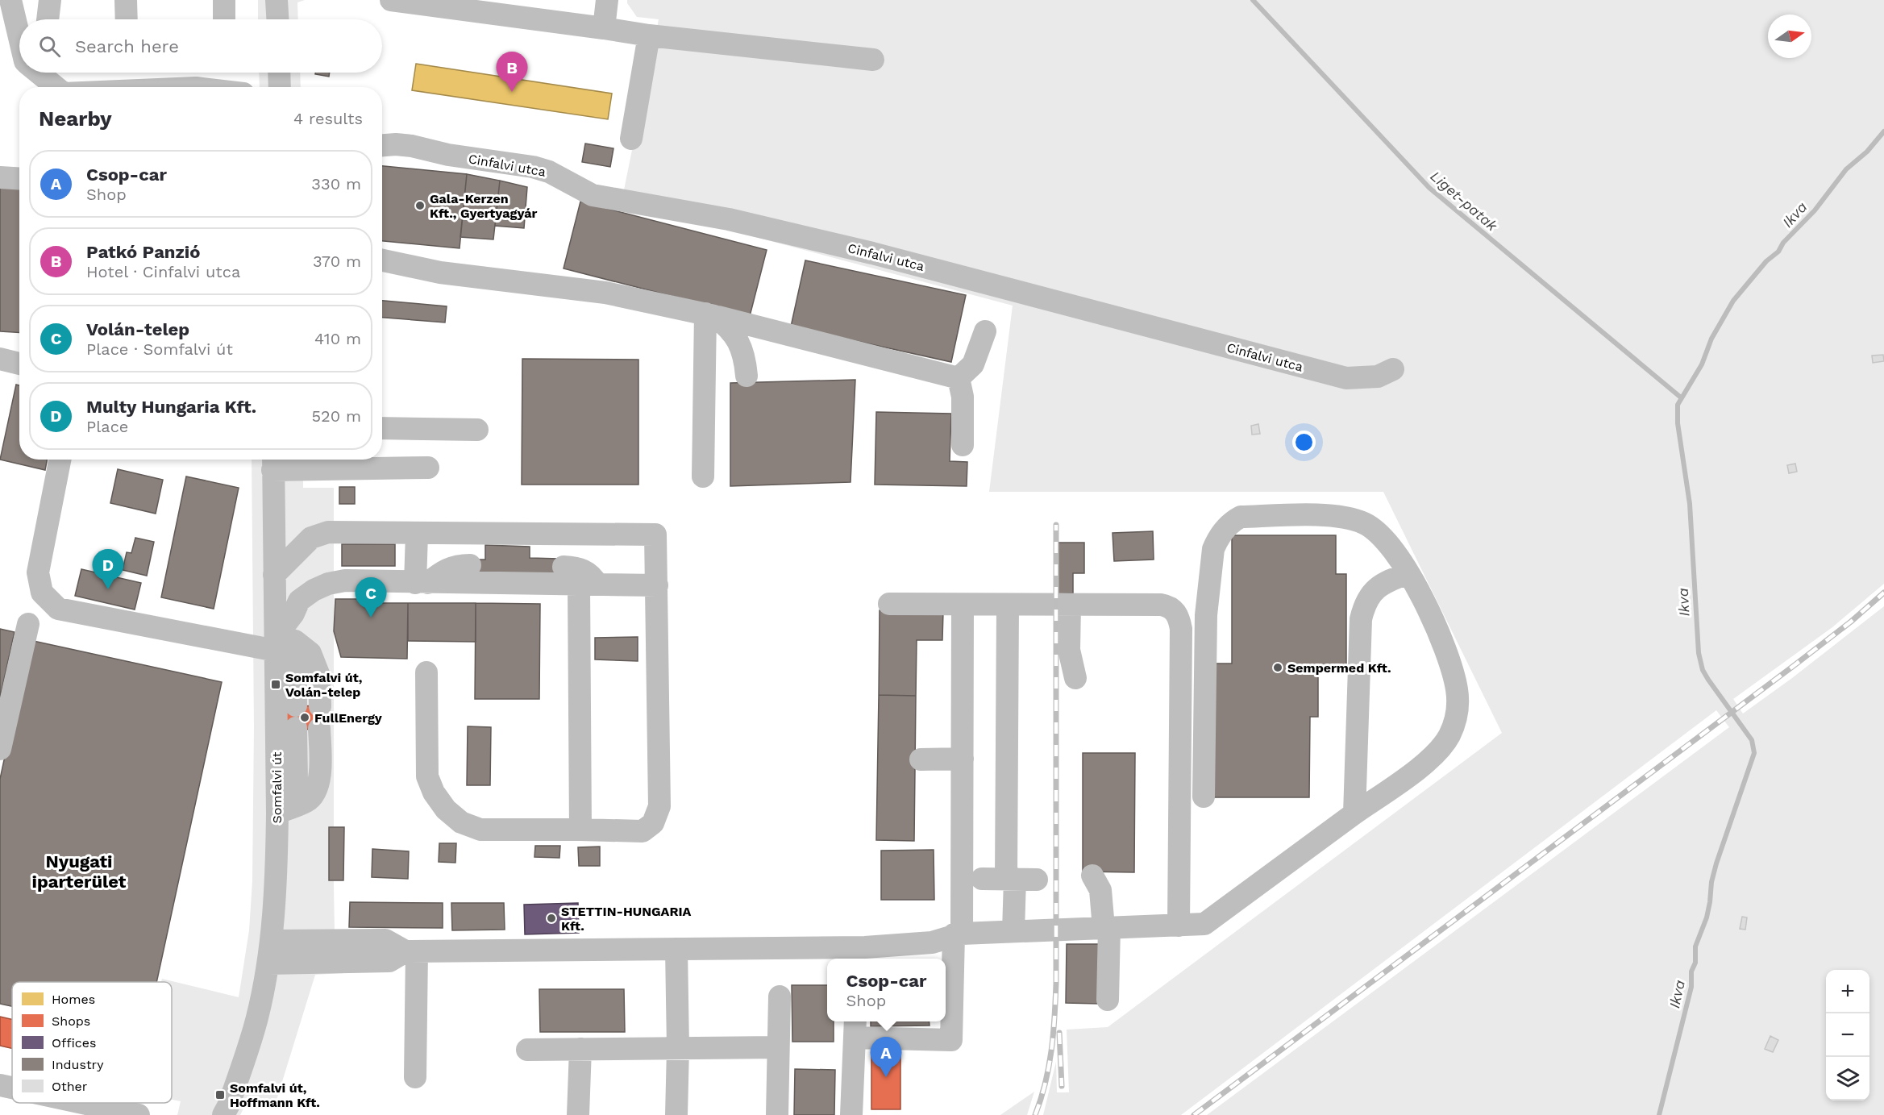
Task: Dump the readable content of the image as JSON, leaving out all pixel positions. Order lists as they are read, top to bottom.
{
  "streets": {
    "street": ["Cinfalvi utca", "Somfalvi út"]
  },
  "districts": ["Nyugati iparterület"],
  "water": ["Liget-patak", "Ikva"],
  "places": {
    "other": [
      "Gala-Kerzen Kft., Gyertyagyár",
      "Sempermed Kft.",
      "FullEnergy",
      "STETTIN-HUNGARIA Kft."
    ],
    "transit": ["Somfalvi út, Volán-telep", "Somfalvi út, Hoffmann Kft."]
  },
  "legend": [
    "Homes",
    "Shops",
    "Offices",
    "Industry",
    "Other"
  ],
  "north": "right",
  "page": {
    "search": "Search here",
    "pins": [
      "B",
      "D",
      "C",
      "A"
    ],
    "heading": ["Nearby", "4 results"],
    "list": [
      {
        "mark": "A",
        "name": "Csop-car",
        "note": "Shop",
        "value": "330 m"
      },
      {
        "mark": "B",
        "name": "Patkó Panzió",
        "note": "Hotel · Cinfalvi utca",
        "value": "370 m"
      },
      {
        "mark": "C",
        "name": "Volán-telep",
        "note": "Place · Somfalvi út",
        "value": "410 m"
      },
      {
        "mark": "D",
        "name": "Multy Hungaria Kft.",
        "note": "Place",
        "value": "520 m"
      }
    ],
    "popup": ["Csop-car", "Shop"],
    "map_buttons": ["+", "−"]
  }
}
